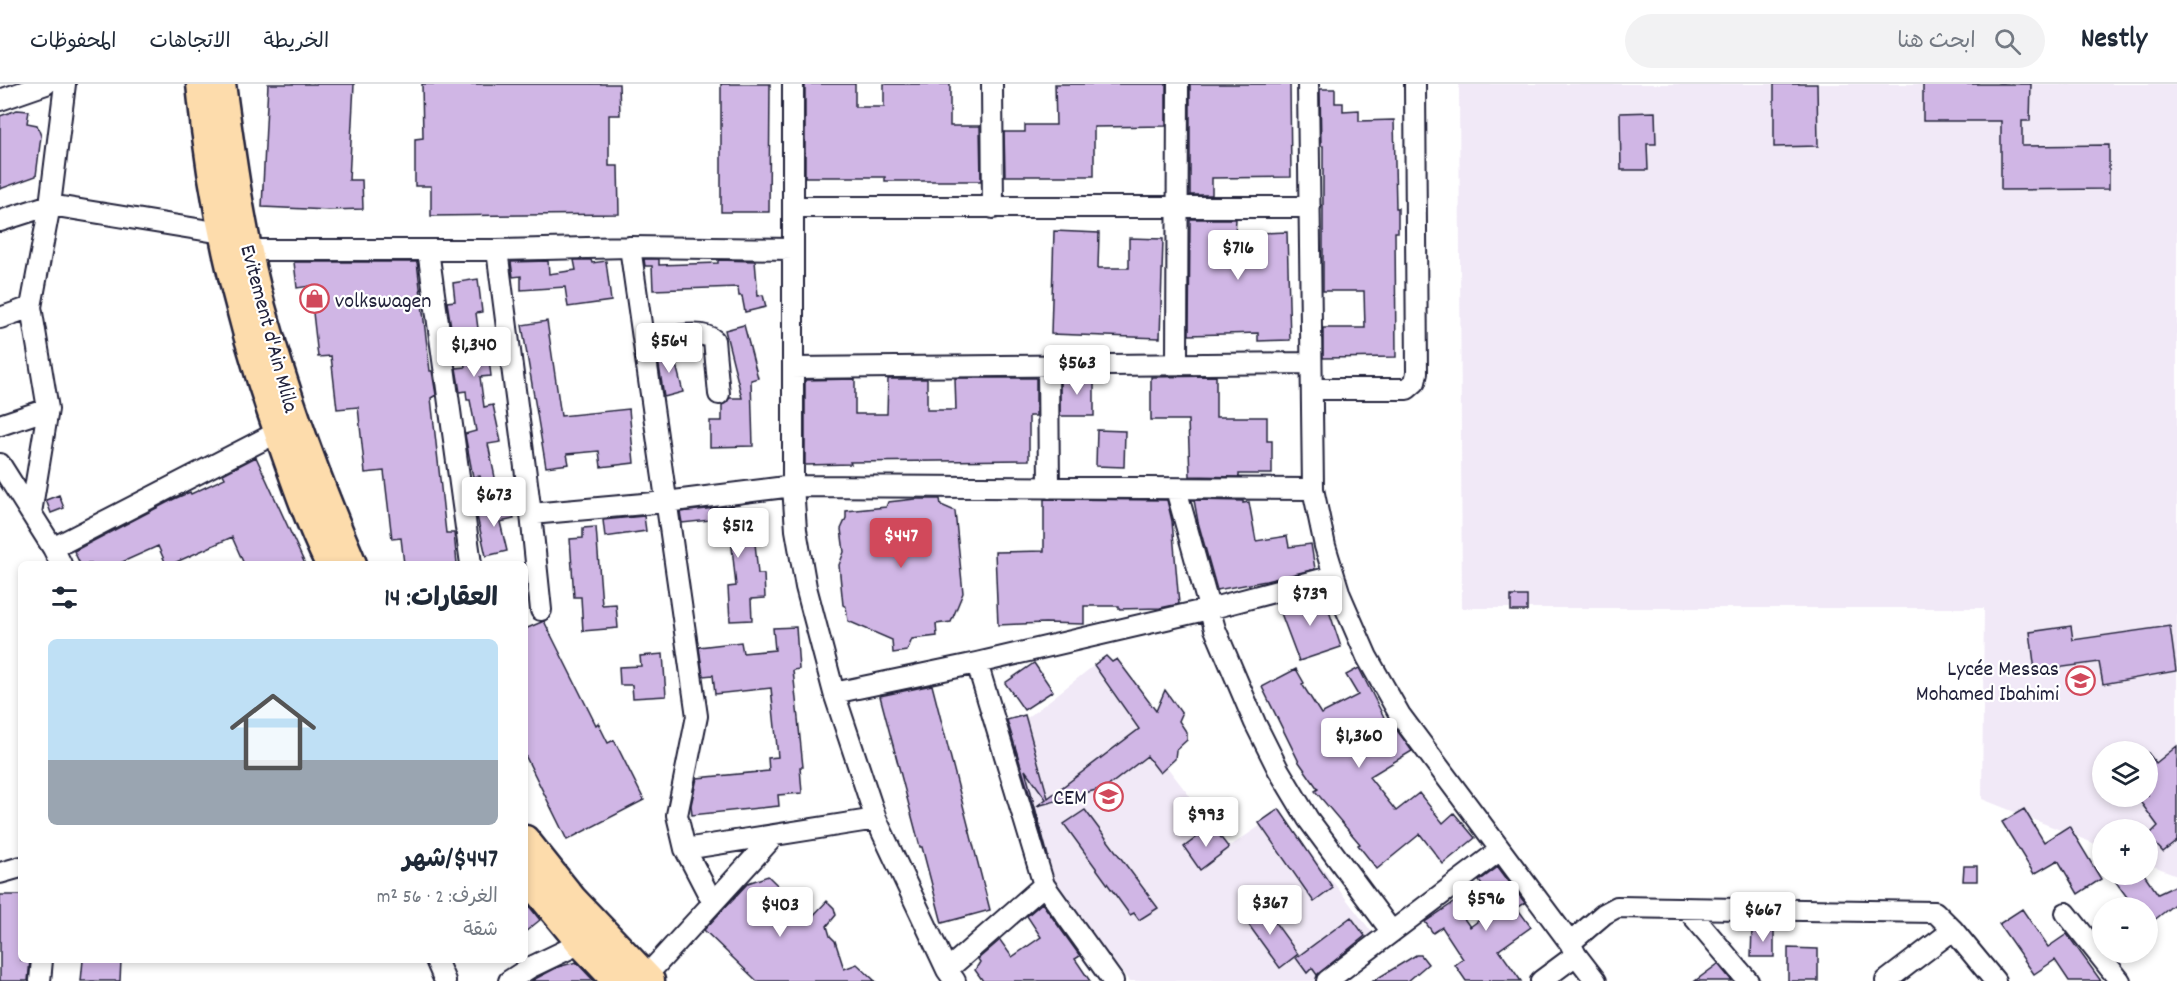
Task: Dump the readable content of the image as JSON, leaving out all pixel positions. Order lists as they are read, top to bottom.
{
  "streets": {
    "highway": ["Evitement d'Ain Mlila"]
  },
  "places": {
    "shop": ["volkswagen"],
    "school or university": ["Lycée Messas Mohamed Ibahimi", "CEM"]
  },
  "page": {
    "header": "Nestly",
    "search": "ابحث هنا",
    "nav": ["الخريطة", "الاتجاهات", "المحفوظات"],
    "price": [
      "$716",
      "$564",
      "$1,340",
      "$563",
      "$673",
      "$512",
      "$447",
      "$739",
      "$1,360",
      "$993",
      "$596",
      "$367",
      "$403",
      "$667"
    ],
    "heading": "العقارات: 14",
    "list": [
      {
        "name": "$447/شهر",
        "note": "الغرف: 2 · 56 m² · شقة"
      }
    ],
    "map_buttons": ["+", "−"]
  }
}
